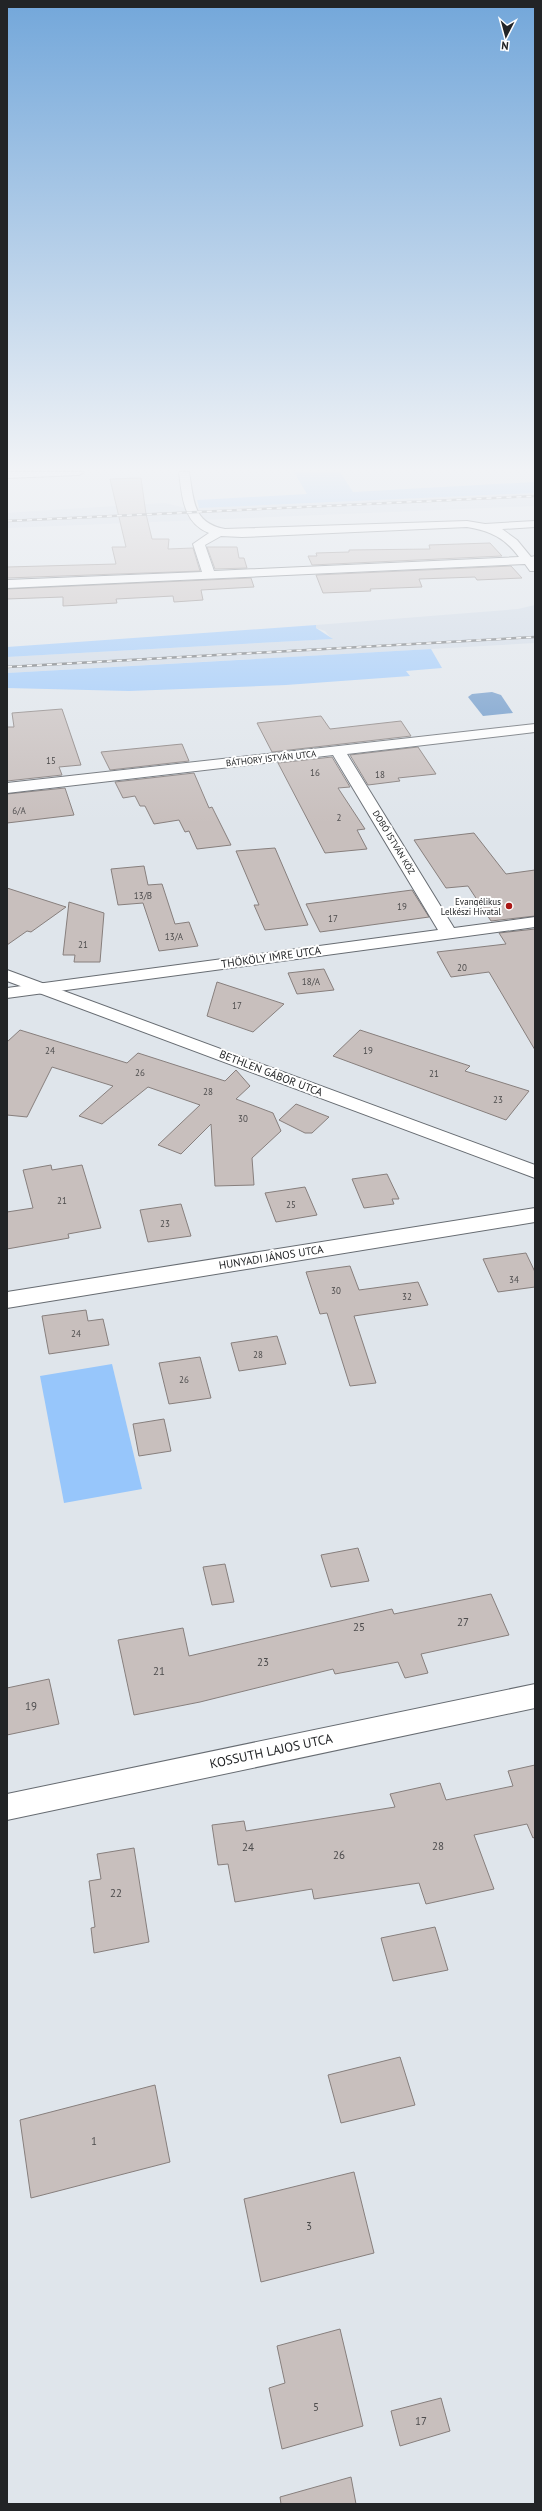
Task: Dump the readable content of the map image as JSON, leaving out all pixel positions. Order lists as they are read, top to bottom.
{
  "streets": {
    "street": [
      "BÁTHORY ISTVÁN UTCA",
      "DOBÓ ISTVÁN KÖZ",
      "THÖKÖLY IMRE UTCA",
      "BETHLEN GÁBOR UTCA",
      "HUNYADI JÁNOS UTCA",
      "KOSSUTH LAJOS UTCA"
    ]
  },
  "crossings": [
    ["BÁTHORY ISTVÁN UTCA", "DOBÓ ISTVÁN KÖZ"],
    ["DOBÓ ISTVÁN KÖZ", "THÖKÖLY IMRE UTCA"],
    ["THÖKÖLY IMRE UTCA", "BETHLEN GÁBOR UTCA"]
  ],
  "places": ["Evangélikus Lelkészi Hivatal"],
  "house_numbers": [
    "15",
    "16",
    "18",
    "6/A",
    "2",
    "13/B",
    "19",
    "17",
    "13/A",
    "21",
    "20",
    "18/A",
    "17",
    "24",
    "19",
    "26",
    "21",
    "28",
    "23",
    "30",
    "21",
    "25",
    "23",
    "34",
    "30",
    "32",
    "24",
    "28",
    "26",
    "27",
    "25",
    "23",
    "21",
    "19",
    "28",
    "24",
    "26",
    "22",
    "1",
    "3",
    "5",
    "17"
  ],
  "north": "bottom"
}
